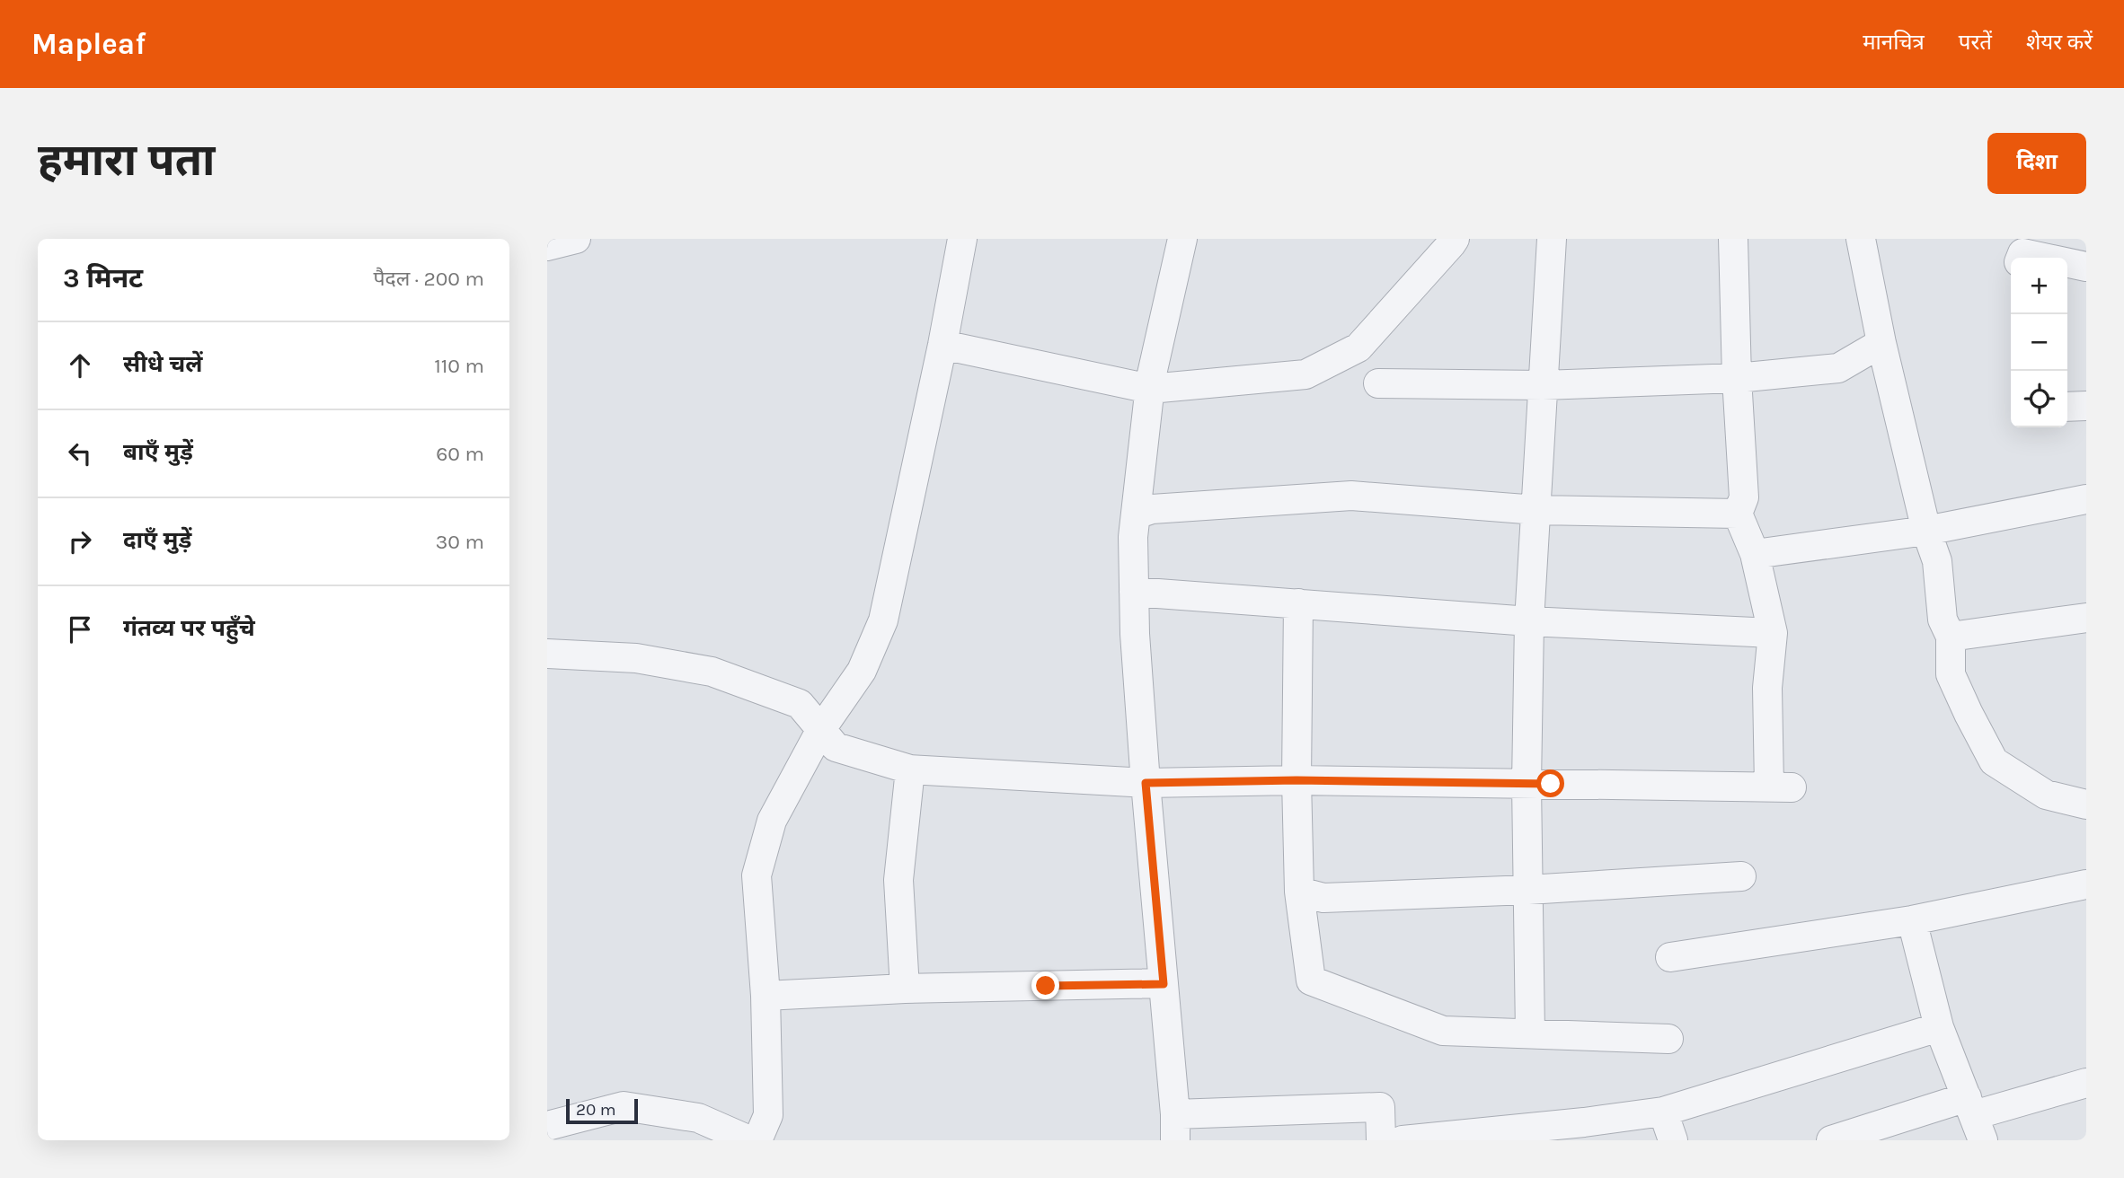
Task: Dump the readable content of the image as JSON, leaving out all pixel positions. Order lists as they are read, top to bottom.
{
  "scale_bar": "20 m",
  "page": {
    "header": "Mapleaf",
    "nav": ["मानचित्र", "परतें", "शेयर करें"],
    "buttons": "दिशा",
    "title": "हमारा पता",
    "heading": ["3 मिनट", "पैदल · 200 m"],
    "map_buttons": ["+", "−"],
    "list": [
      ["सीधे चलें", "110 m"],
      ["बाएँ मुड़ें", "60 m"],
      ["दाएँ मुड़ें", "30 m"],
      "गंतव्य पर पहुँचे"
    ],
    "scale": "20 m"
  }
}
